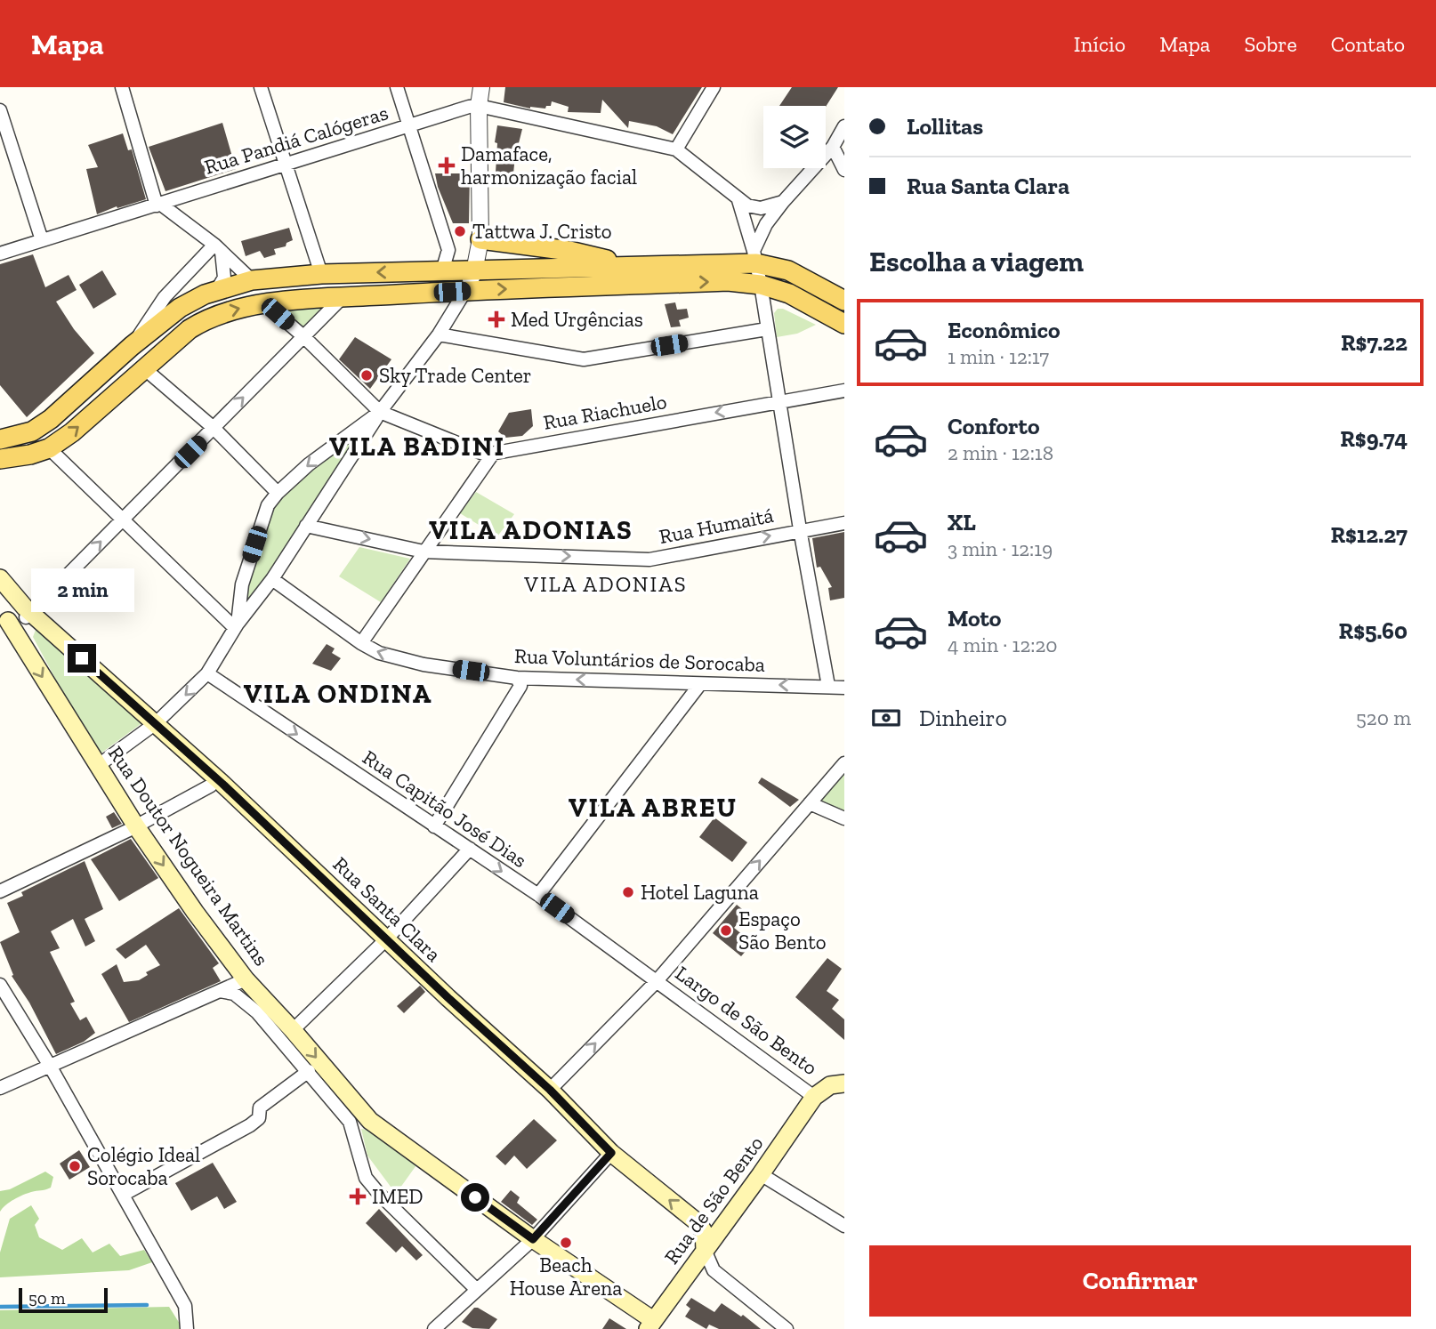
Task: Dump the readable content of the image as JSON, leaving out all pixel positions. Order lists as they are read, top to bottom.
{
  "streets": {
    "main road": [
      "Rua Doutor Nogueira Martins",
      "Rua Santa Clara",
      "Largo de São Bento",
      "Rua de São Bento"
    ],
    "street": [
      "Rua Pandiá Calógeras",
      "Rua Riachuelo",
      "Rua Humaitá",
      "Rua Voluntários de Sorocaba",
      "Rua Capitão José Dias"
    ]
  },
  "crossings": [
    ["Rua Capitão José Dias", "Largo de São Bento"],
    ["Rua Doutor Nogueira Martins", "Rua Santa Clara"],
    ["Rua Doutor Nogueira Martins", "Rua de São Bento"],
    ["Rua Santa Clara", "Rua de São Bento"],
    ["Largo de São Bento", "Rua de São Bento"]
  ],
  "one_way": [
    "Rua Humaitá",
    "Rua Voluntários de Sorocaba",
    "Rua Capitão José Dias",
    "Rua Doutor Nogueira Martins"
  ],
  "districts": [
    "VILA BADINI",
    "VILA ADONIAS",
    "VILA ADONIAS",
    "VILA ONDINA",
    "VILA ABREU"
  ],
  "places": {
    "health": ["Damaface, harmonização facial", "Med Urgências", "IMED"],
    "other": [
      "Tattwa J. Cristo",
      "Sky Trade Center",
      "Hotel Laguna",
      "Espaço São Bento",
      "Colégio Ideal Sorocaba",
      "Beach House Arena"
    ]
  },
  "scale_bar": "50 m",
  "page": {
    "header": "Mapa",
    "nav": [
      "Início",
      "Mapa",
      "Sobre",
      "Contato"
    ],
    "banner": ["Lollitas", "Rua Santa Clara"],
    "heading": "Escolha a viagem",
    "list": [
      {
        "name": "Econômico",
        "note": "1 min · 12:17",
        "value": "R$7.22"
      },
      {
        "name": "Conforto",
        "note": "2 min · 12:18",
        "value": "R$9.74"
      },
      {
        "name": "XL",
        "note": "3 min · 12:19",
        "value": "R$12.27"
      },
      {
        "name": "Moto",
        "note": "4 min · 12:20",
        "value": "R$5.60"
      }
    ],
    "bubble": "2 min",
    "pay": ["Dinheiro", "520 m"],
    "buttons": "Confirmar",
    "scale": "50 m"
  }
}
